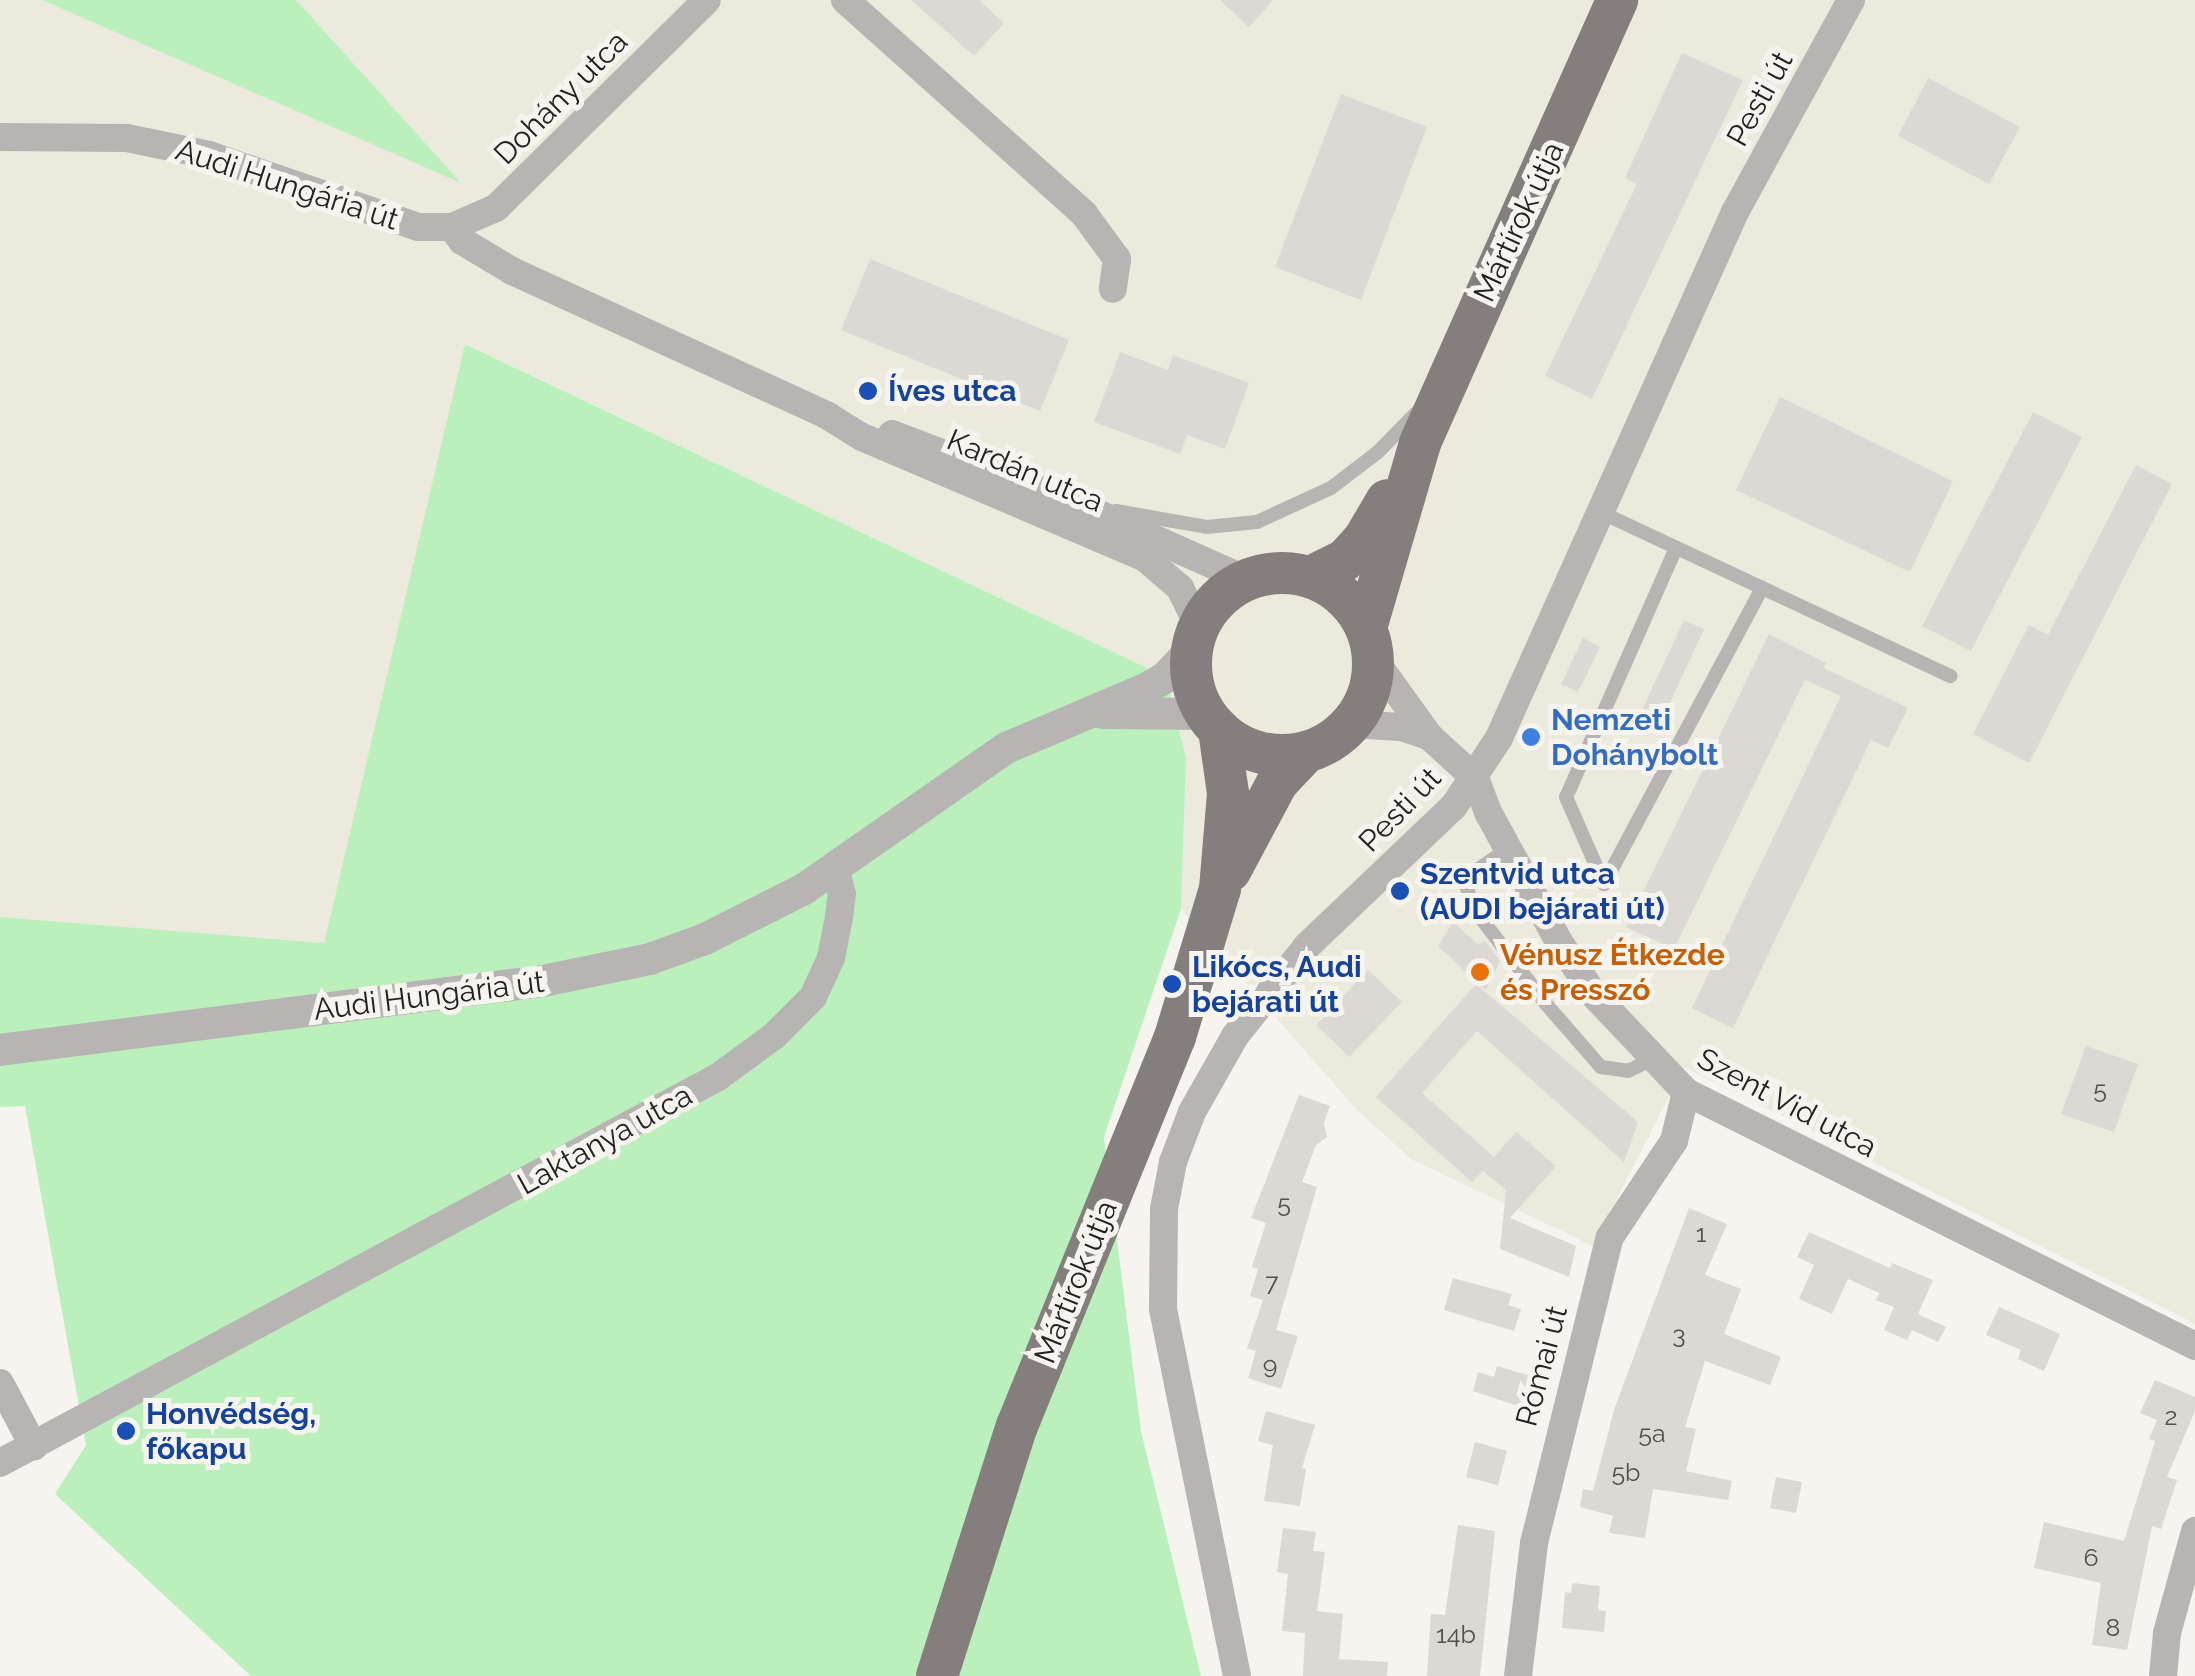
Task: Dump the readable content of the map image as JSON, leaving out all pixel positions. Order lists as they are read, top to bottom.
{
  "streets": {
    "main road": ["Mártírok útja"],
    "street": [
      "Dohány utca",
      "Pesti út",
      "Audi Hungária út",
      "Kardán utca",
      "Szent Vid utca",
      "Laktanya utca",
      "Római út"
    ]
  },
  "crossings": [
    ["Dohány utca", "Audi Hungária út"],
    ["Pesti út", "Szent Vid utca"],
    ["Audi Hungária út", "Laktanya utca"],
    ["Mártírok útja", "Kardán utca"],
    ["Szent Vid utca", "Római út"]
  ],
  "places": [
    "Íves utca",
    "Nemzeti Dohánybolt",
    "Szentvid utca (AUDI bejárati út)",
    "Vénusz Étkezde és Presszó",
    "Likócs, Audi bejárati út",
    "Honvédség, főkapu"
  ],
  "house_numbers": [
    "5",
    "5",
    "1",
    "7",
    "3",
    "9",
    "2",
    "5a",
    "5b",
    "6",
    "8",
    "14b"
  ]
}
